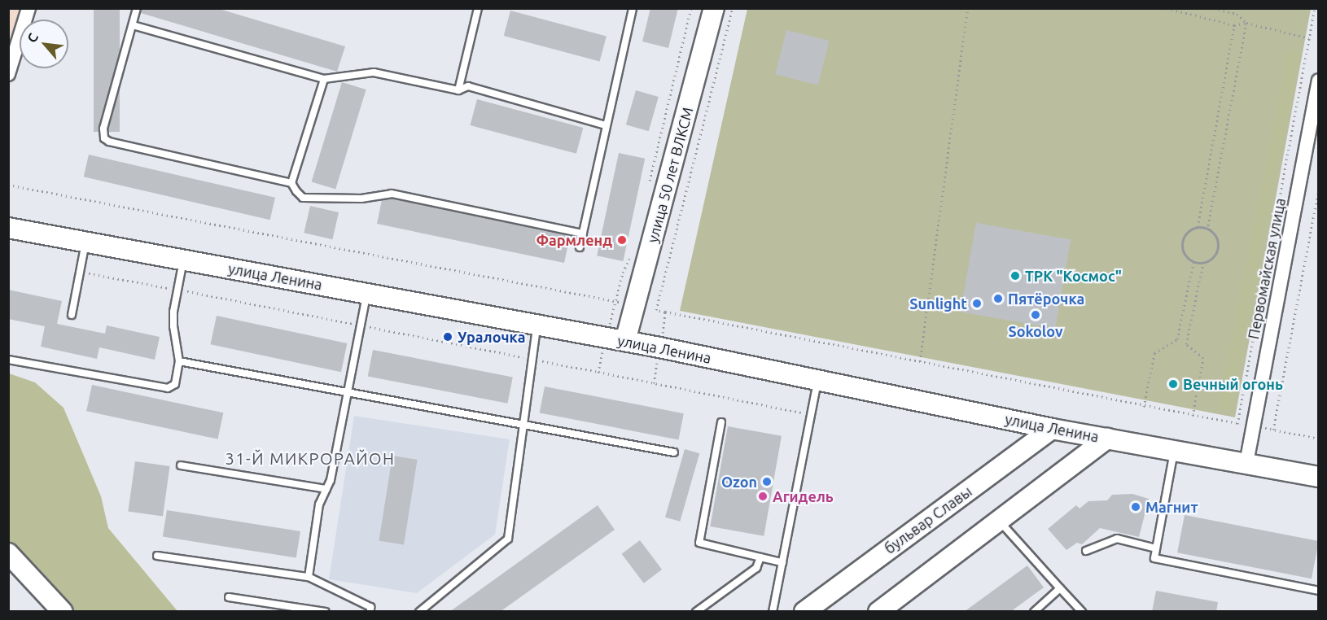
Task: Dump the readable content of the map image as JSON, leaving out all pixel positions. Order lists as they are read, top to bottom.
{
  "streets": {
    "street": [
      "улица 50 лет ВЛКСМ",
      "Первомайская улица",
      "улица Ленина",
      "бульвар Славы"
    ]
  },
  "crossings": [
    ["улица 50 лет ВЛКСМ", "улица Ленина"],
    ["Первомайская улица", "улица Ленина"],
    ["улица Ленина", "бульвар Славы"]
  ],
  "districts": ["31-Й МИКРОРАЙОН"],
  "places": [
    "Фармленд",
    "ТРК \"Космос\"",
    "Пятёрочка",
    "Sunlight",
    "Sokolov",
    "Уралочка",
    "Вечный огонь",
    "Ozon",
    "Агидель",
    "Магнит"
  ],
  "north": "top left"
}
